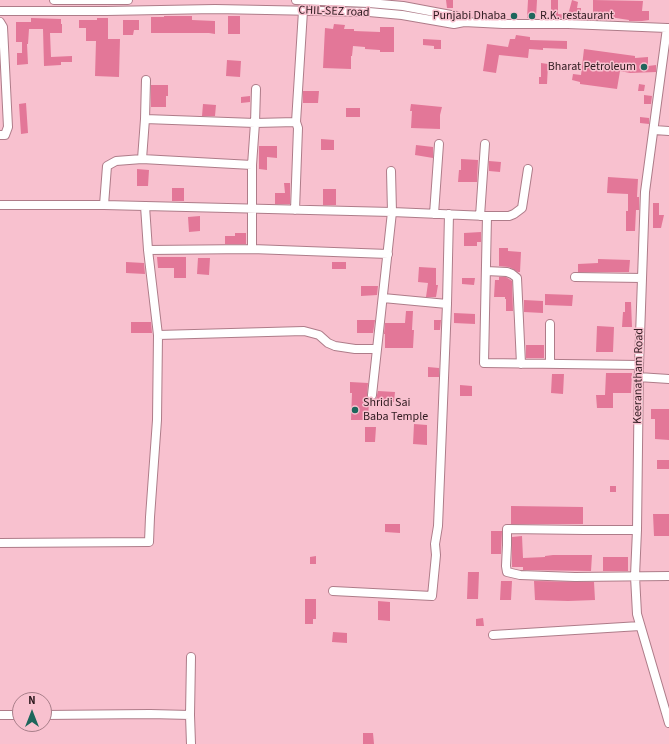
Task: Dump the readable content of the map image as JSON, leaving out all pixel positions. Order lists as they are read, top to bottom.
{
  "streets": {
    "street": ["CHIL-SEZ road", "Keeranatham Road"]
  },
  "crossings": [
    ["CHIL-SEZ road", "Keeranatham Road"]
  ],
  "places": [
    "Punjabi Dhaba",
    "R.K. restaurant",
    "Bharat Petroleum",
    "Shridi Sai Baba Temple"
  ],
  "north": "top"
}
